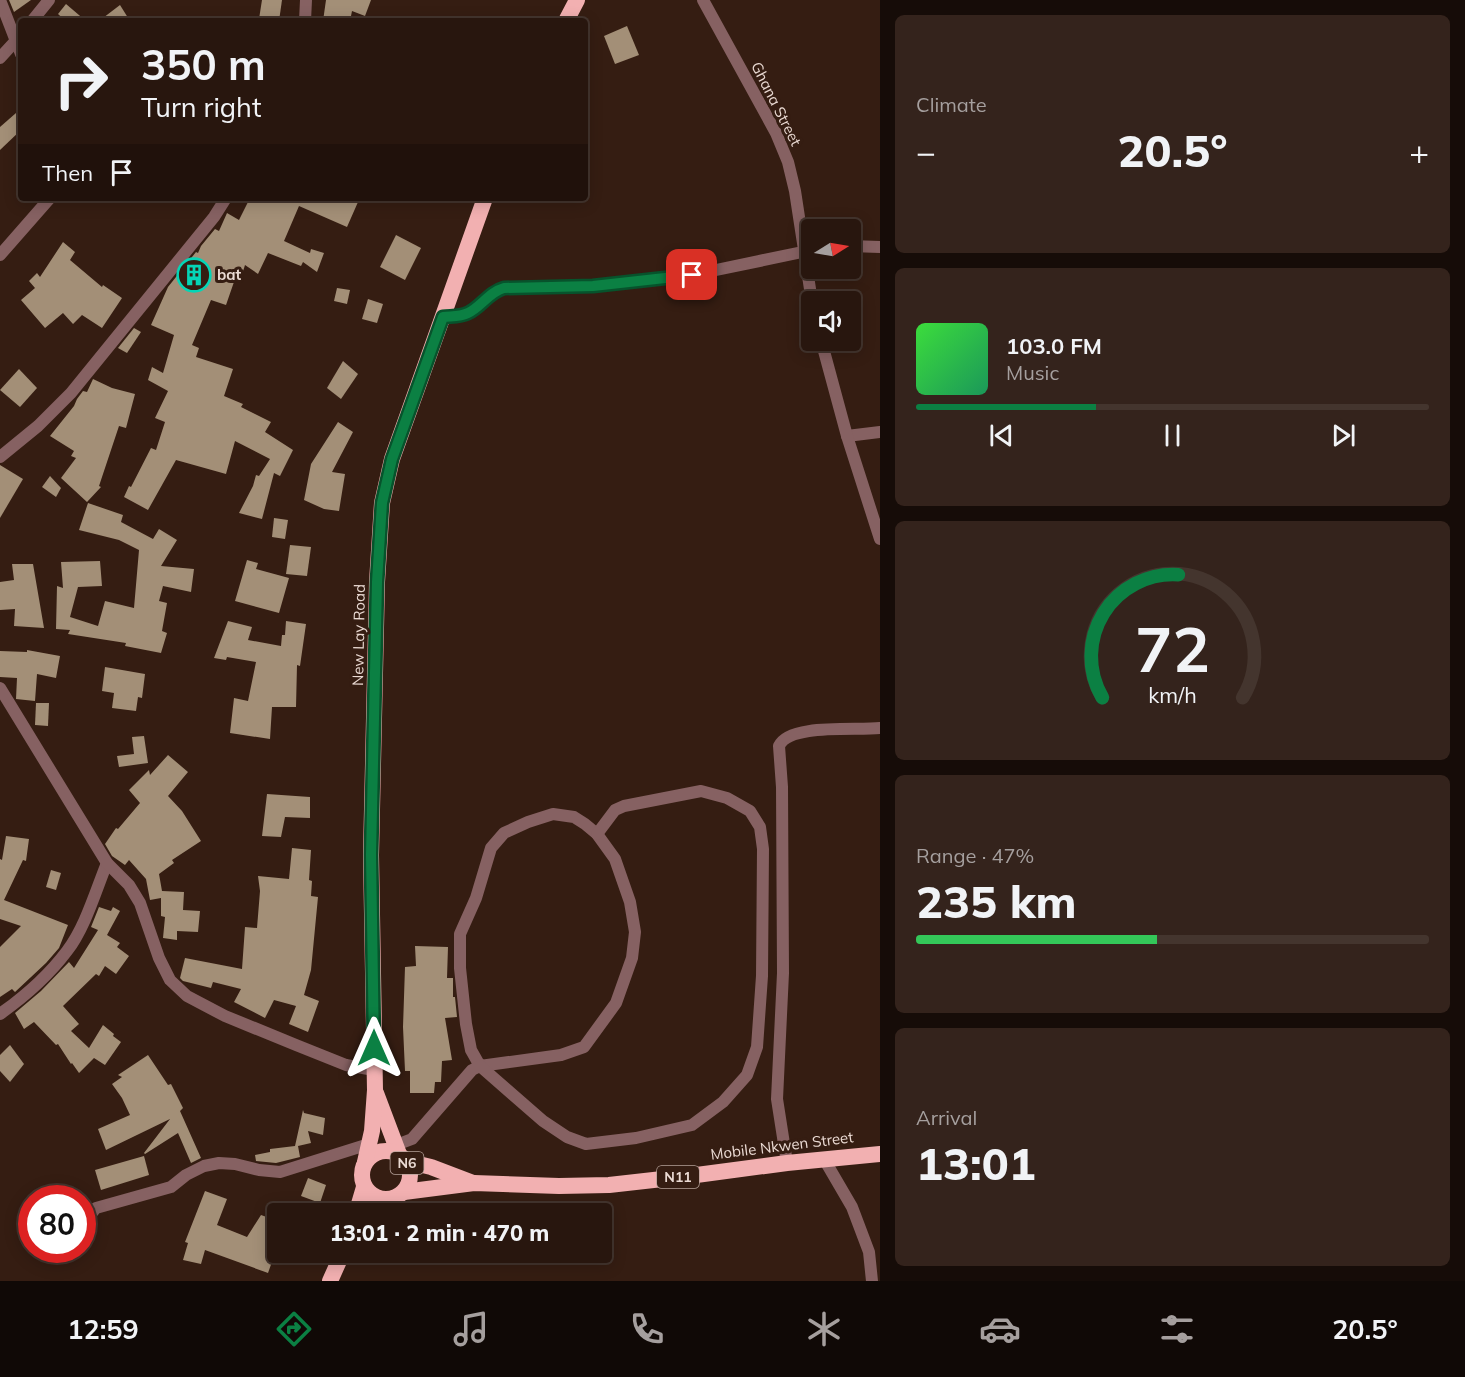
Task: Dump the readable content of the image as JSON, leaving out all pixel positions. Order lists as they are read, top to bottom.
{
  "streets": {
    "highway": [
      "New Lay Road",
      "Mobile Nkwen Street",
      "N6",
      "N11"
    ],
    "street": ["Ghana Street"]
  },
  "crossings": [
    ["New Lay Road", "N6"],
    ["Mobile Nkwen Street", "N11"],
    ["N6", "N11"]
  ],
  "places": {
    "building": ["bat"]
  },
  "north": "right",
  "page": {
    "tile": [
      "Climate",
      ["Range · 47%", "235 km"],
      ["Arrival", "13:01"]
    ],
    "turn": ["350 m", "Turn right"],
    "heat": ["−", "20.5°", "+"],
    "then": "Then",
    "song": ["103.0 FM", "Music"],
    "limit": "80",
    "trip": "13:01 · 2 min · 470 m",
    "tabs": ["12:59", "20.5°"],
    "gauge": ["72", "km/h"]
  }
}
